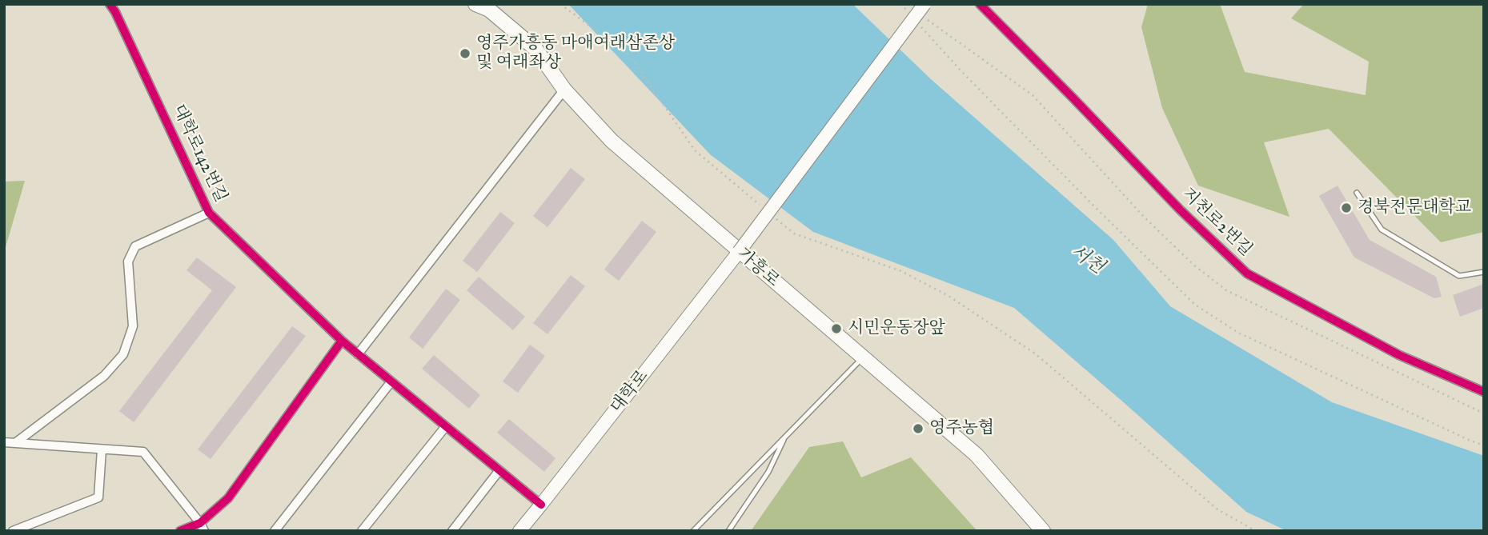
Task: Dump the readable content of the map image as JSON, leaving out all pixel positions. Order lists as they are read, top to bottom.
{
  "streets": {
    "main road": ["가흥로", "대학로"],
    "street": ["대학로142번길", "지천로2번길"]
  },
  "crossings": [
    ["대학로142번길", "대학로"],
    ["가흥로", "대학로"]
  ],
  "water": ["서천"],
  "places": [
    "영주가흥동 마애여래삼존상 및 여래좌상",
    "경북전문대학교",
    "시민운동장앞",
    "영주농협"
  ]
}
